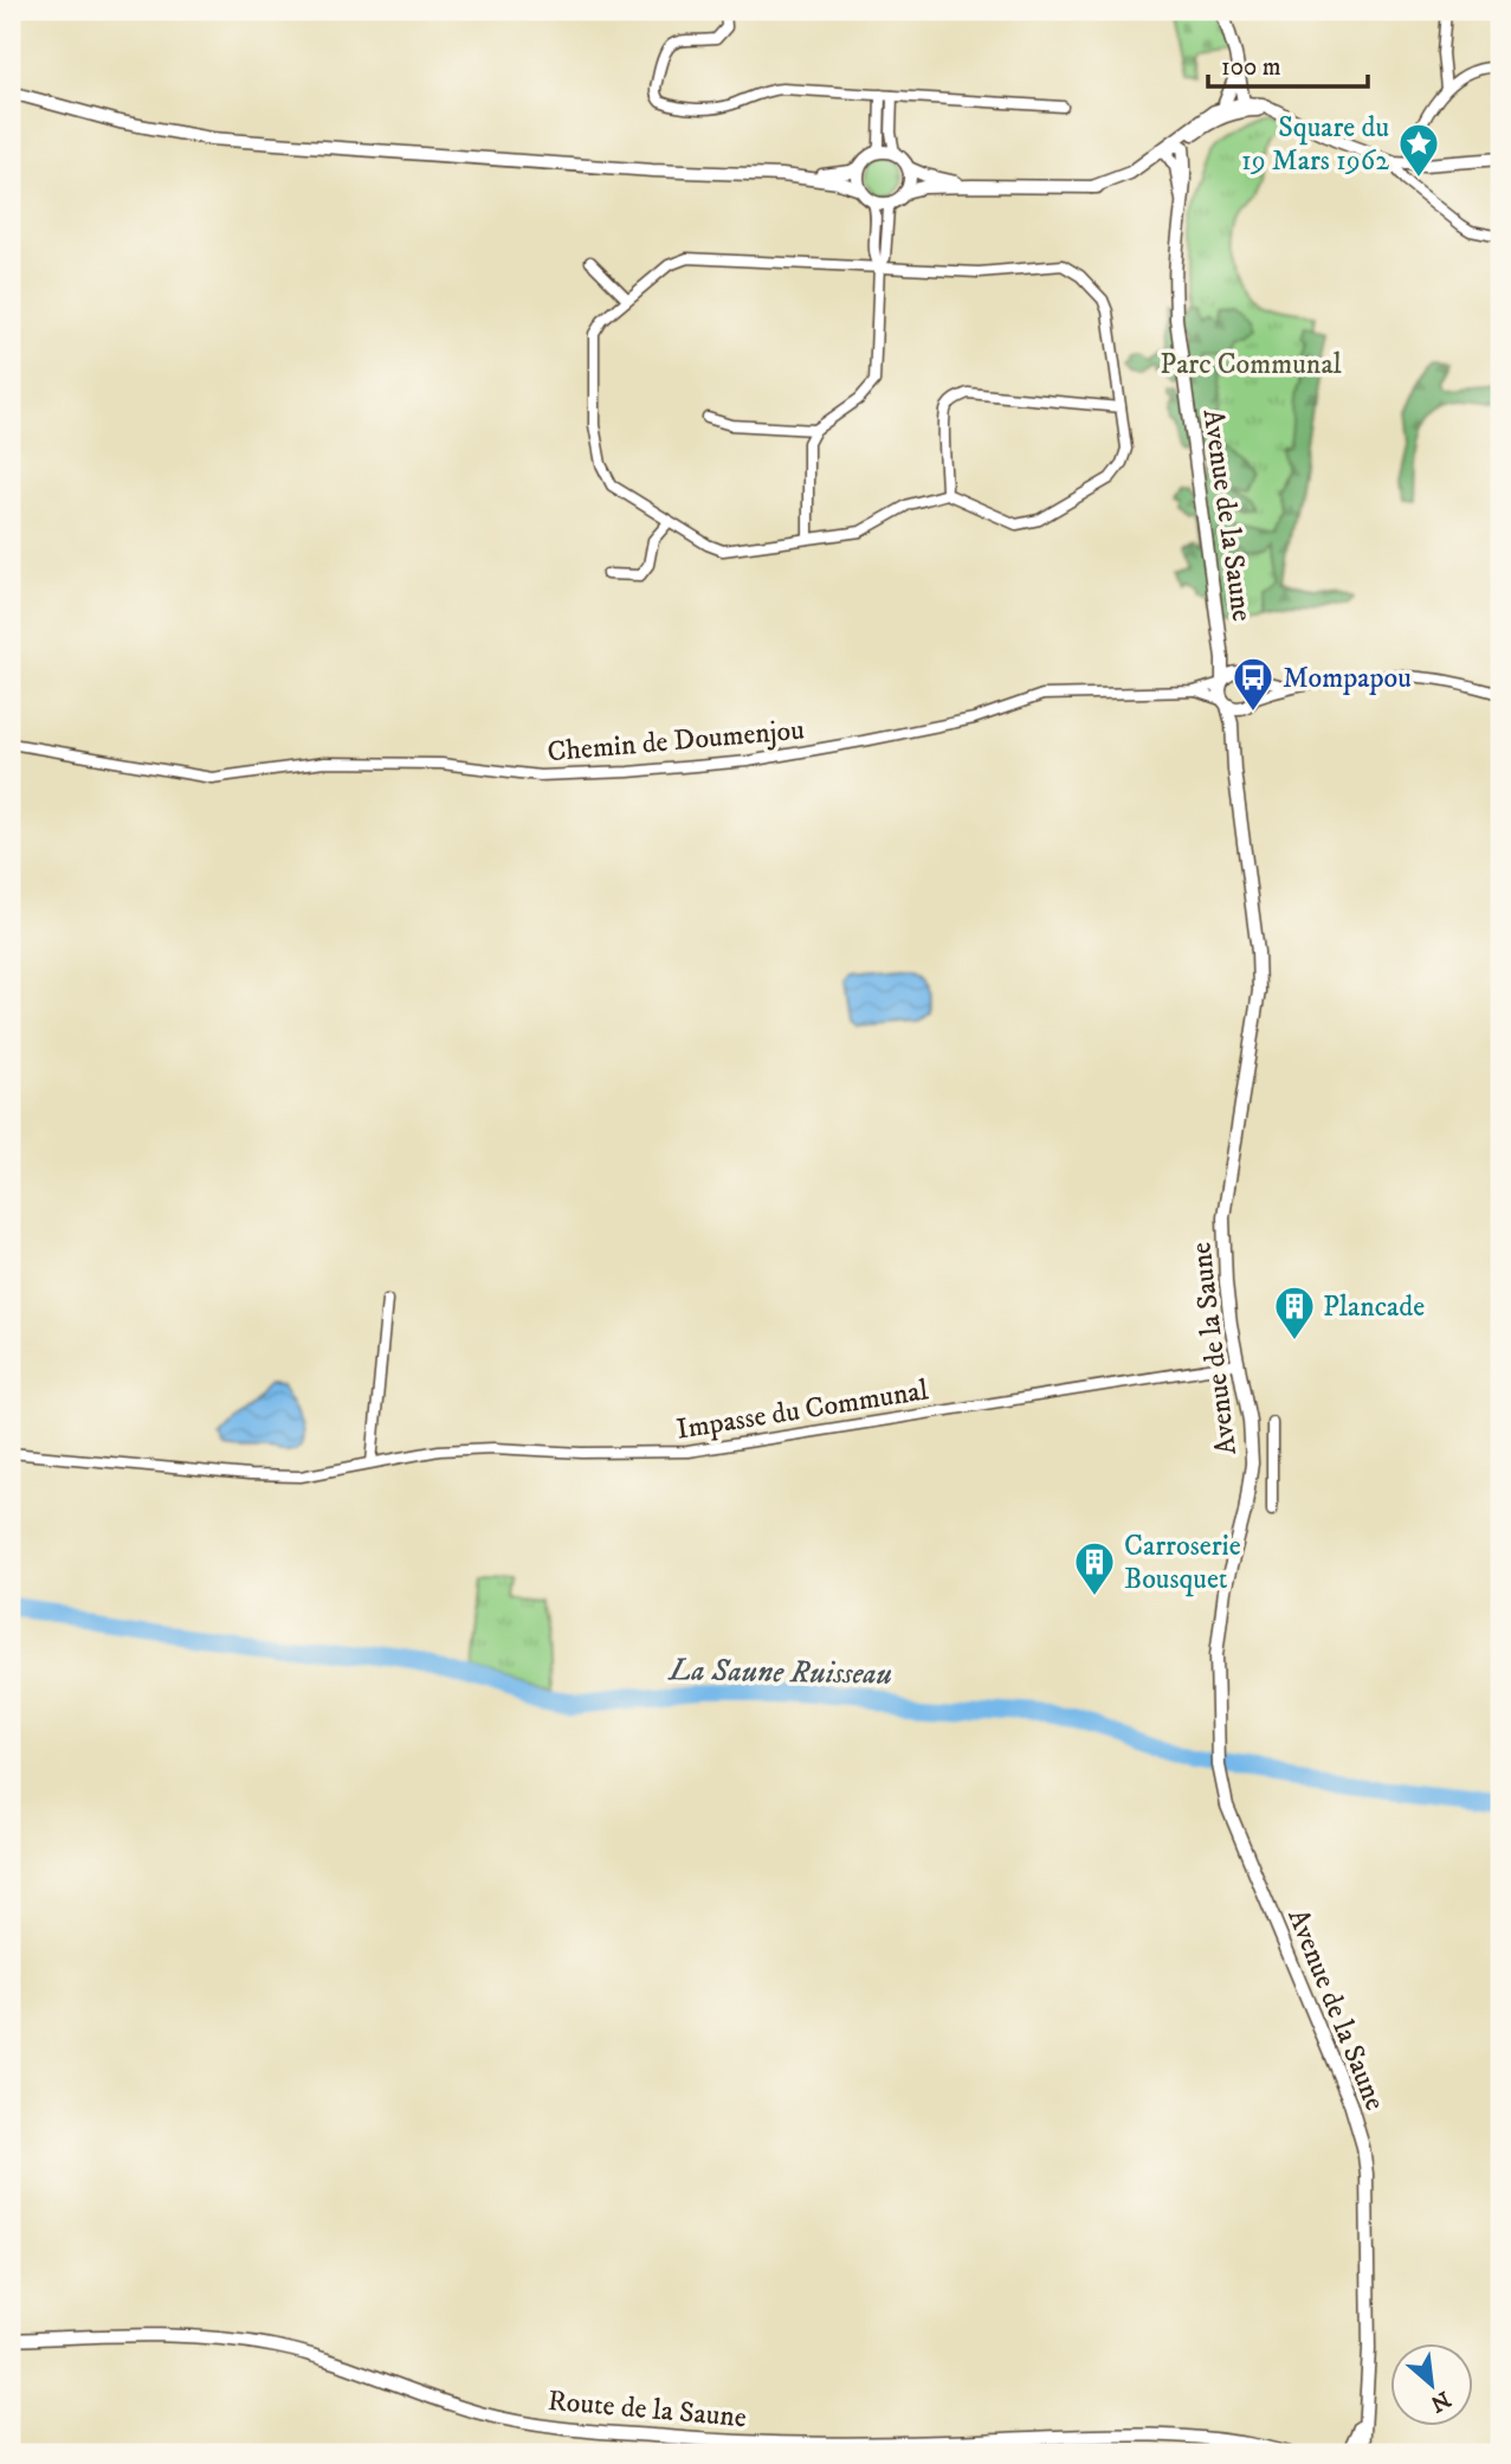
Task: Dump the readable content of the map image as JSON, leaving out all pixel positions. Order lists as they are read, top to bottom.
{
  "streets": {
    "street": [
      "Avenue de la Saune",
      "Chemin de Doumenjou",
      "Impasse du Communal",
      "Route de la Saune"
    ]
  },
  "crossings": [
    ["Avenue de la Saune", "Impasse du Communal"]
  ],
  "water": ["La Saune Ruisseau"],
  "parks": ["Parc Communal"],
  "places": {
    "place": ["Square du 19 Mars 1962"],
    "bus stop": ["Mompapou"],
    "building": ["Plancade", "Carroserie Bousquet"]
  },
  "scale_bar": "100 m",
  "north": "bottom right"
}
